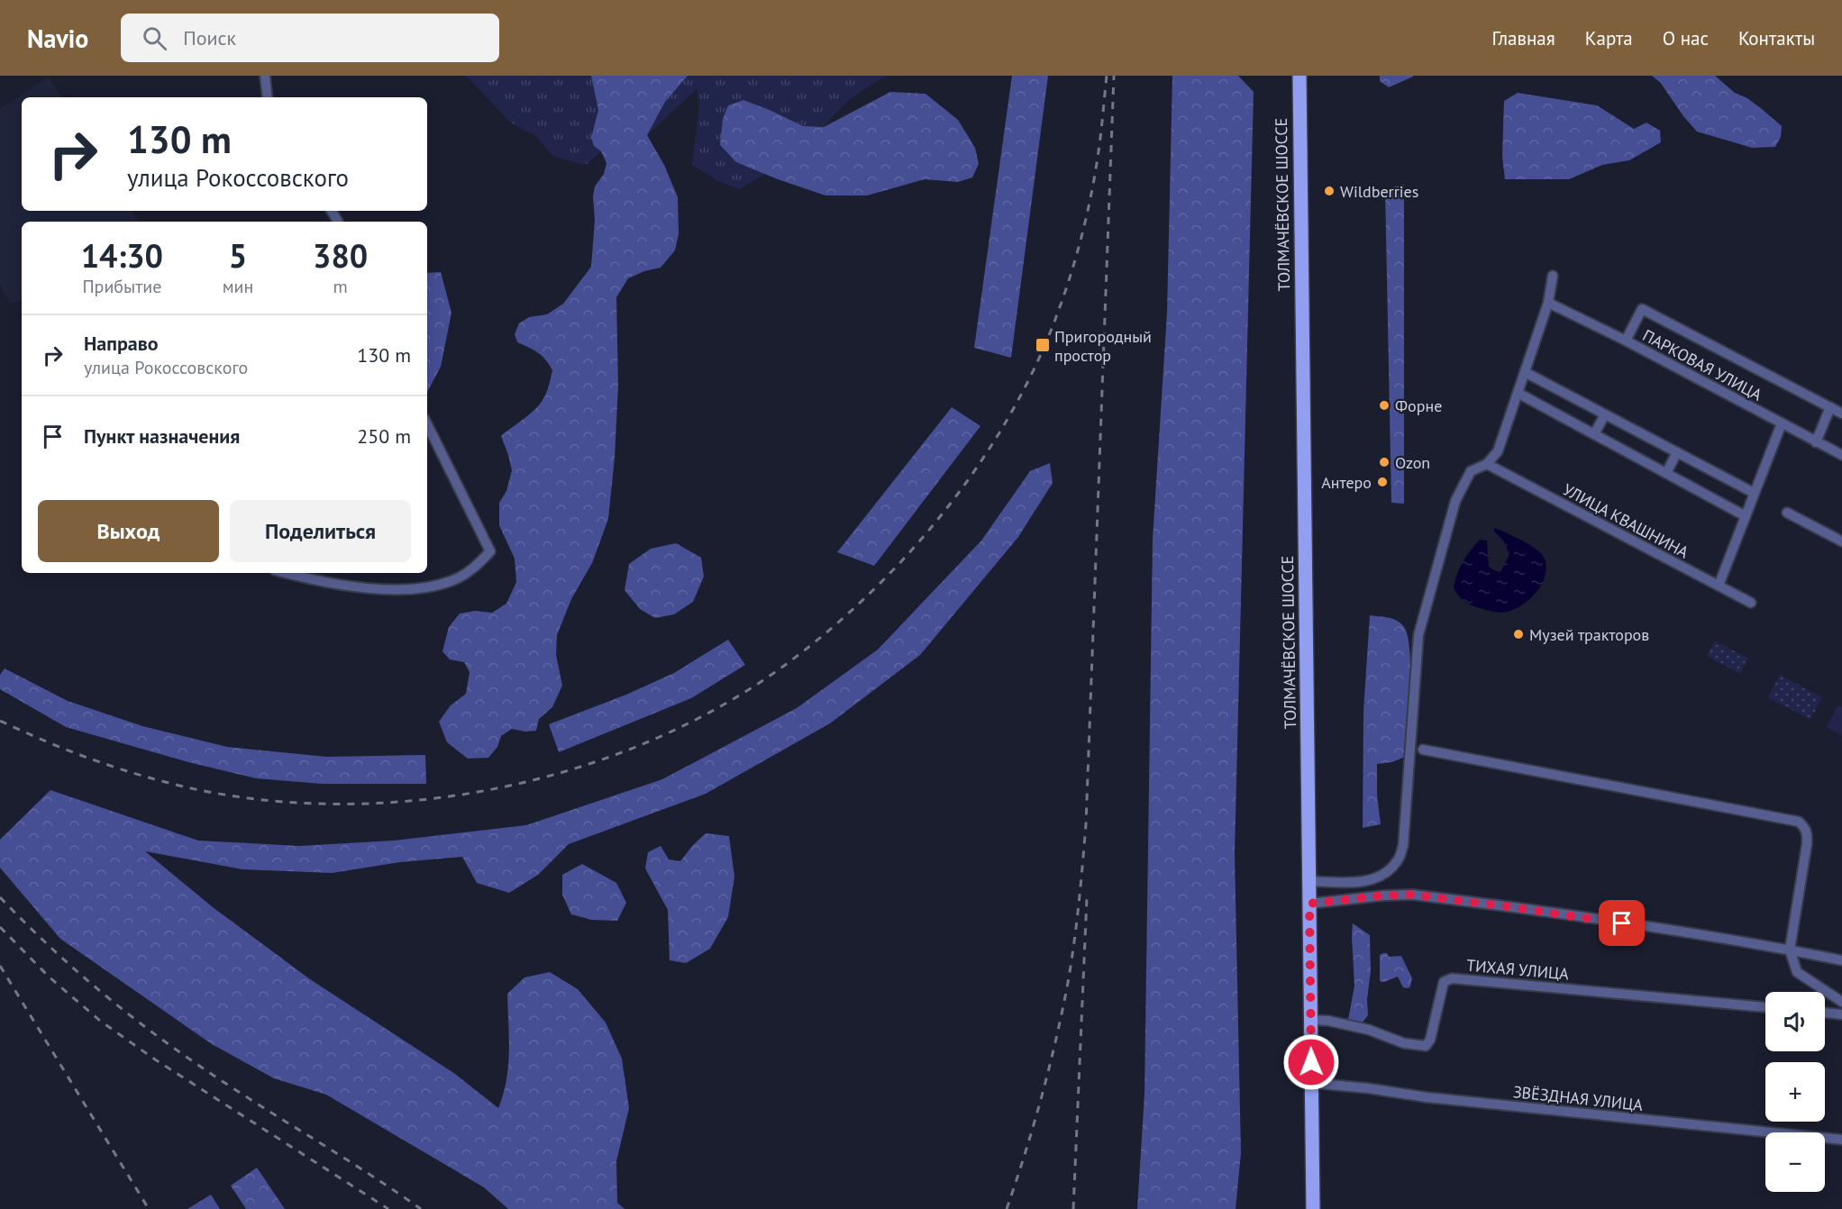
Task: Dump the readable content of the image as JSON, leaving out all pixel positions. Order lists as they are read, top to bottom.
{
  "streets": {
    "main road": ["ТОЛМАЧЁВСКОЕ ШОССЕ"],
    "street": [
      "ПАРКОВАЯ УЛИЦА",
      "УЛИЦА КВАШНИНА",
      "ТИХАЯ УЛИЦА",
      "ЗВЁЗДНАЯ УЛИЦА"
    ]
  },
  "crossings": [
    ["ТОЛМАЧЁВСКОЕ ШОССЕ", "ТИХАЯ УЛИЦА"],
    ["ТОЛМАЧЁВСКОЕ ШОССЕ", "ЗВЁЗДНАЯ УЛИЦА"]
  ],
  "places": {
    "other": [
      "Wildberries",
      "Форне",
      "Ozon",
      "Антеро",
      "Музей тракторов"
    ],
    "transit": ["Пригородный простор"]
  },
  "page": {
    "header": "Navio",
    "search": "Поиск",
    "nav": [
      "Главная",
      "Карта",
      "О нас",
      "Контакты"
    ],
    "turn": ["130 m", "улица Рокоссовского"],
    "eta": [
      "14:30",
      "Прибытие",
      "5",
      "мин",
      "380",
      "m"
    ],
    "list": [
      {
        "name": "Направо",
        "note": "улица Рокоссовского",
        "value": "130 m"
      },
      {
        "name": "Пункт назначения",
        "value": "250 m"
      }
    ],
    "buttons": ["Выход", "Поделиться"],
    "map_buttons": ["+", "−"]
  }
}
